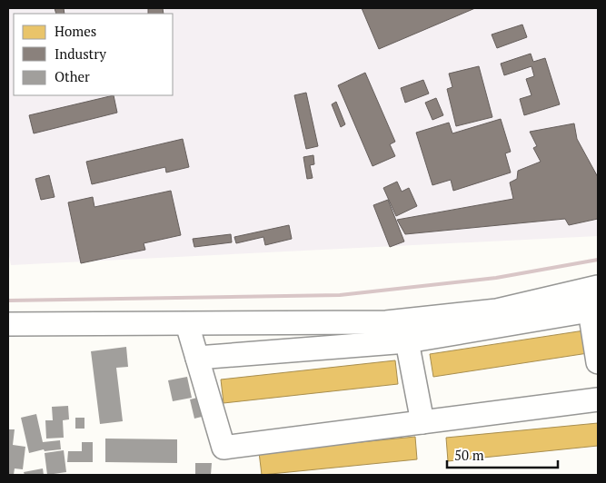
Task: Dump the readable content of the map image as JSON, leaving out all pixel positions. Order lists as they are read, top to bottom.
{
  "legend": ["Homes", "Industry", "Other"],
  "scale_bar": "50 m"
}
